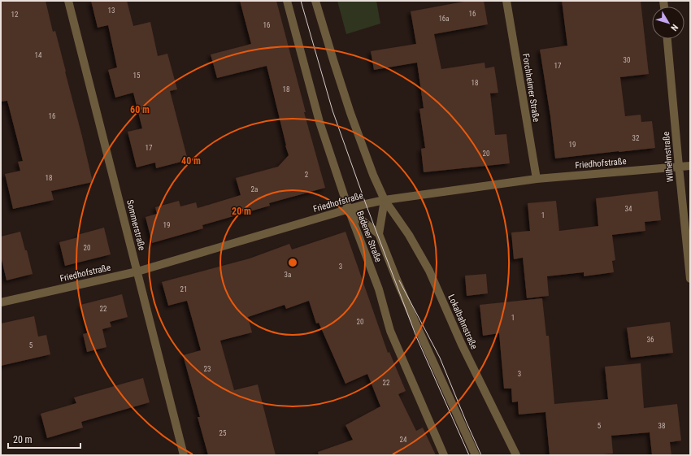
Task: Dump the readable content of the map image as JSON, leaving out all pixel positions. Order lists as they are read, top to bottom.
{
  "streets": {
    "street": [
      "Forchheimer Straße",
      "Wilhelmstraße",
      "Friedhofstraße",
      "Sommerstraße",
      "Badener Straße",
      "Lokalbahnstraße"
    ]
  },
  "crossings": [
    ["Forchheimer Straße", "Friedhofstraße"],
    ["Wilhelmstraße", "Friedhofstraße"],
    ["Friedhofstraße", "Sommerstraße"],
    ["Friedhofstraße", "Badener Straße"],
    ["Friedhofstraße", "Lokalbahnstraße"]
  ],
  "house_numbers": [
    "13",
    "16",
    "12",
    "16a",
    "16",
    "14",
    "30",
    "17",
    "15",
    "18",
    "18",
    "16",
    "32",
    "19",
    "17",
    "20",
    "2",
    "18",
    "2a",
    "34",
    "1",
    "19",
    "20",
    "3",
    "3a",
    "21",
    "22",
    "1",
    "20",
    "36",
    "5",
    "23",
    "3",
    "22",
    "5",
    "38",
    "25",
    "24"
  ],
  "scale_bar": "20 m",
  "north": "bottom right",
  "rings": ["60 m", "40 m", "20 m"]
}
